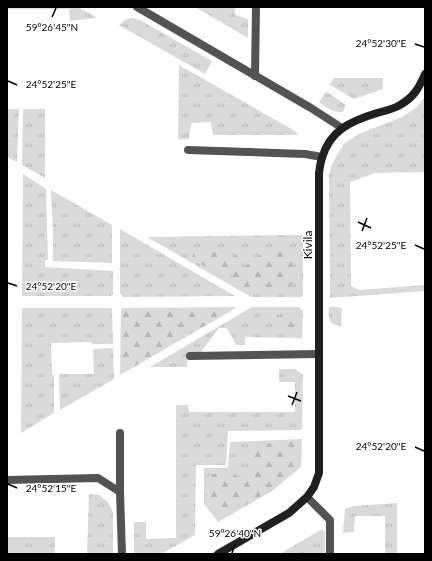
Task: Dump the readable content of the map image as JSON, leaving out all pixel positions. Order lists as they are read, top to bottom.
{
  "streets": {
    "street": ["Kivila"]
  },
  "coordinates": [
    "59°26'45\"N",
    "24°52'30\"E",
    "24°52'25\"E",
    "24°52'20\"E",
    "24°52'15\"E",
    "59°26'40\"N"
  ]
}
